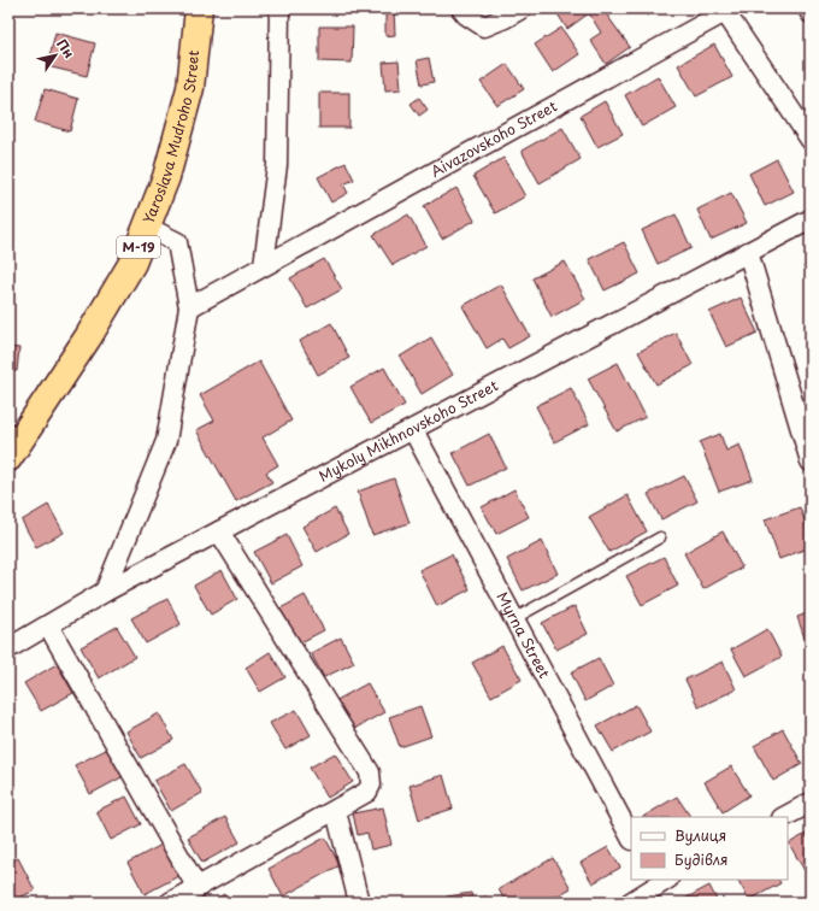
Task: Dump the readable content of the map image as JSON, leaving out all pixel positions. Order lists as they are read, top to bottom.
{
  "streets": {
    "highway": ["Yaroslava Mudroho Street", "М-19"],
    "street": ["Aivazovskoho Street", "Mykoly Mikhnovskoho Street", "Myrna Street"]
  },
  "crossings": [
    ["Mykoly Mikhnovskoho Street", "Myrna Street"]
  ],
  "legend": ["Вулиця", "Будівля"],
  "north": "top right"
}
